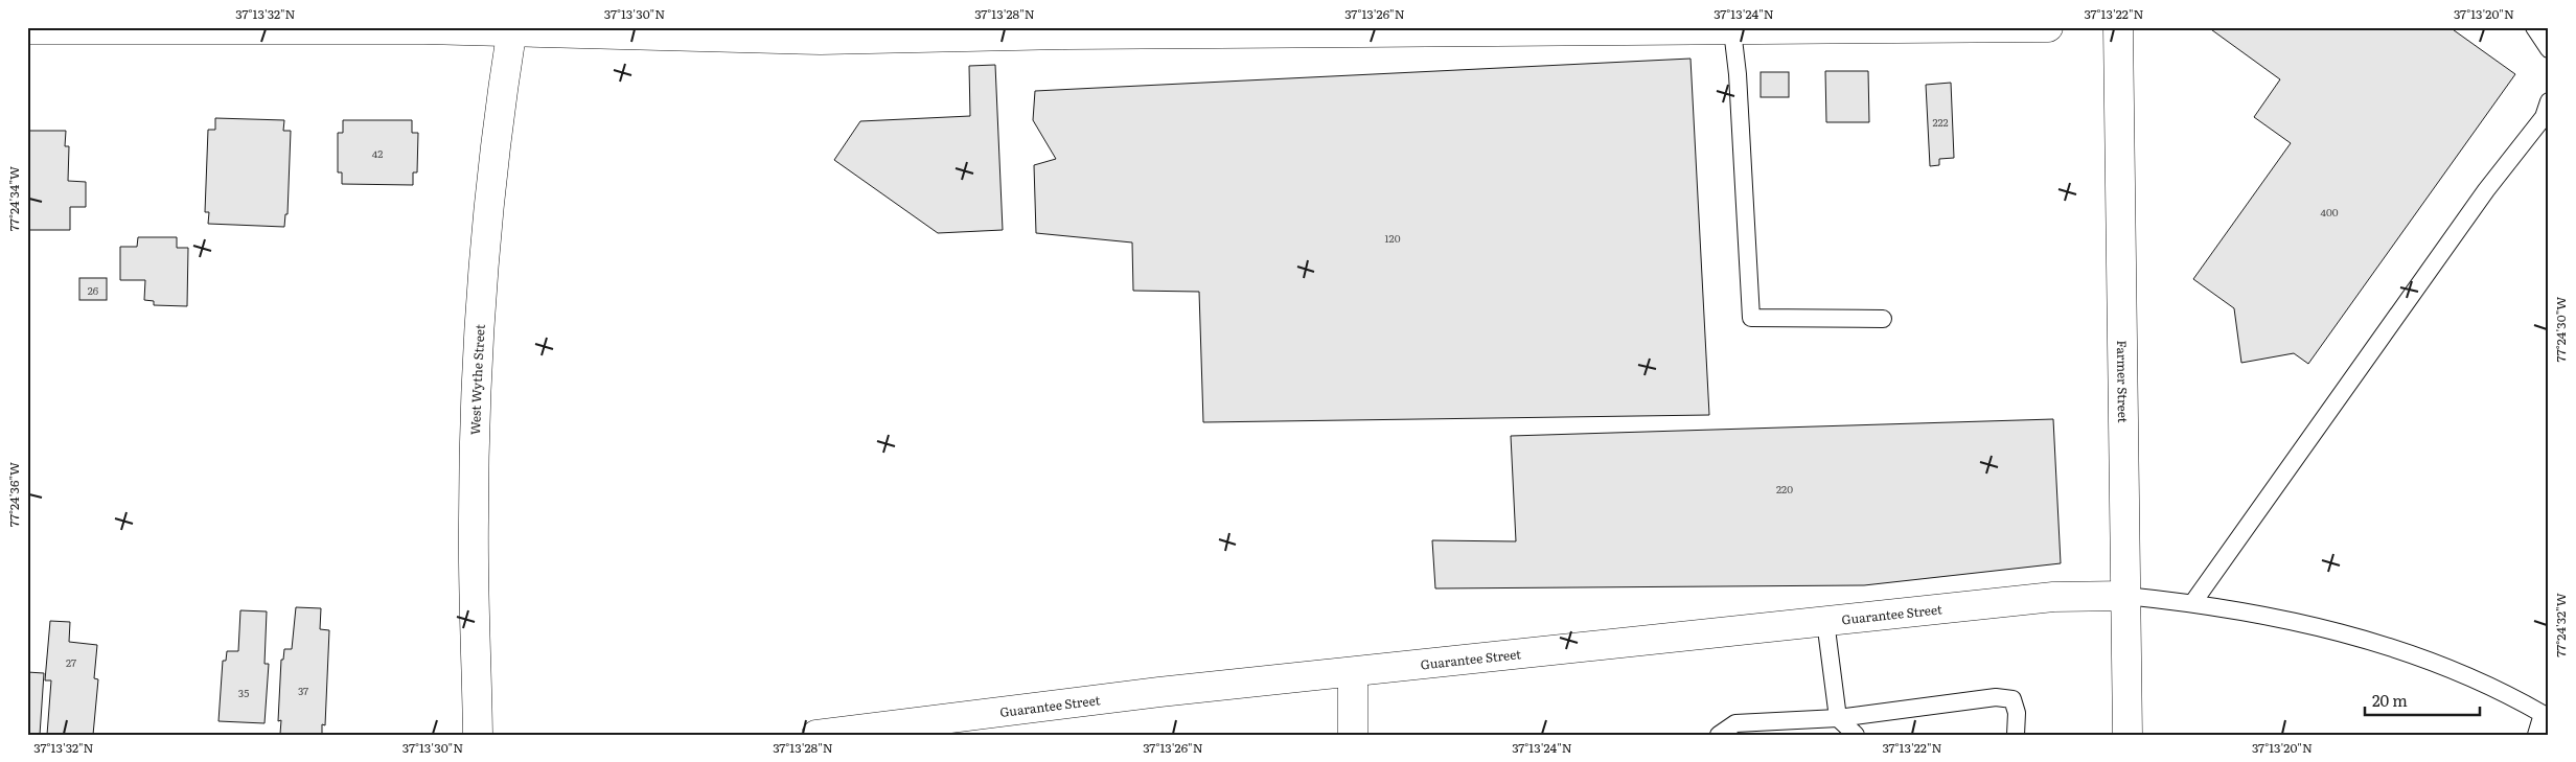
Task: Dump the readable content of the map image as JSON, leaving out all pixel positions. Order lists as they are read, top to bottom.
{
  "streets": {
    "street": ["West Wythe Street", "Farmer Street", "Guarantee Street"]
  },
  "crossings": [
    ["Farmer Street", "Guarantee Street"]
  ],
  "house_numbers": [
    "222",
    "42",
    "400",
    "120",
    "26",
    "220",
    "27",
    "37",
    "35"
  ],
  "scale_bar": "20 m",
  "coordinates": [
    "37°13'32\"N",
    "37°13'30\"N",
    "37°13'28\"N",
    "37°13'26\"N",
    "37°13'24\"N",
    "37°13'22\"N",
    "37°13'20\"N",
    "77°24'34\"W",
    "77°24'30\"W",
    "77°24'36\"W",
    "77°24'32\"W"
  ]
}
